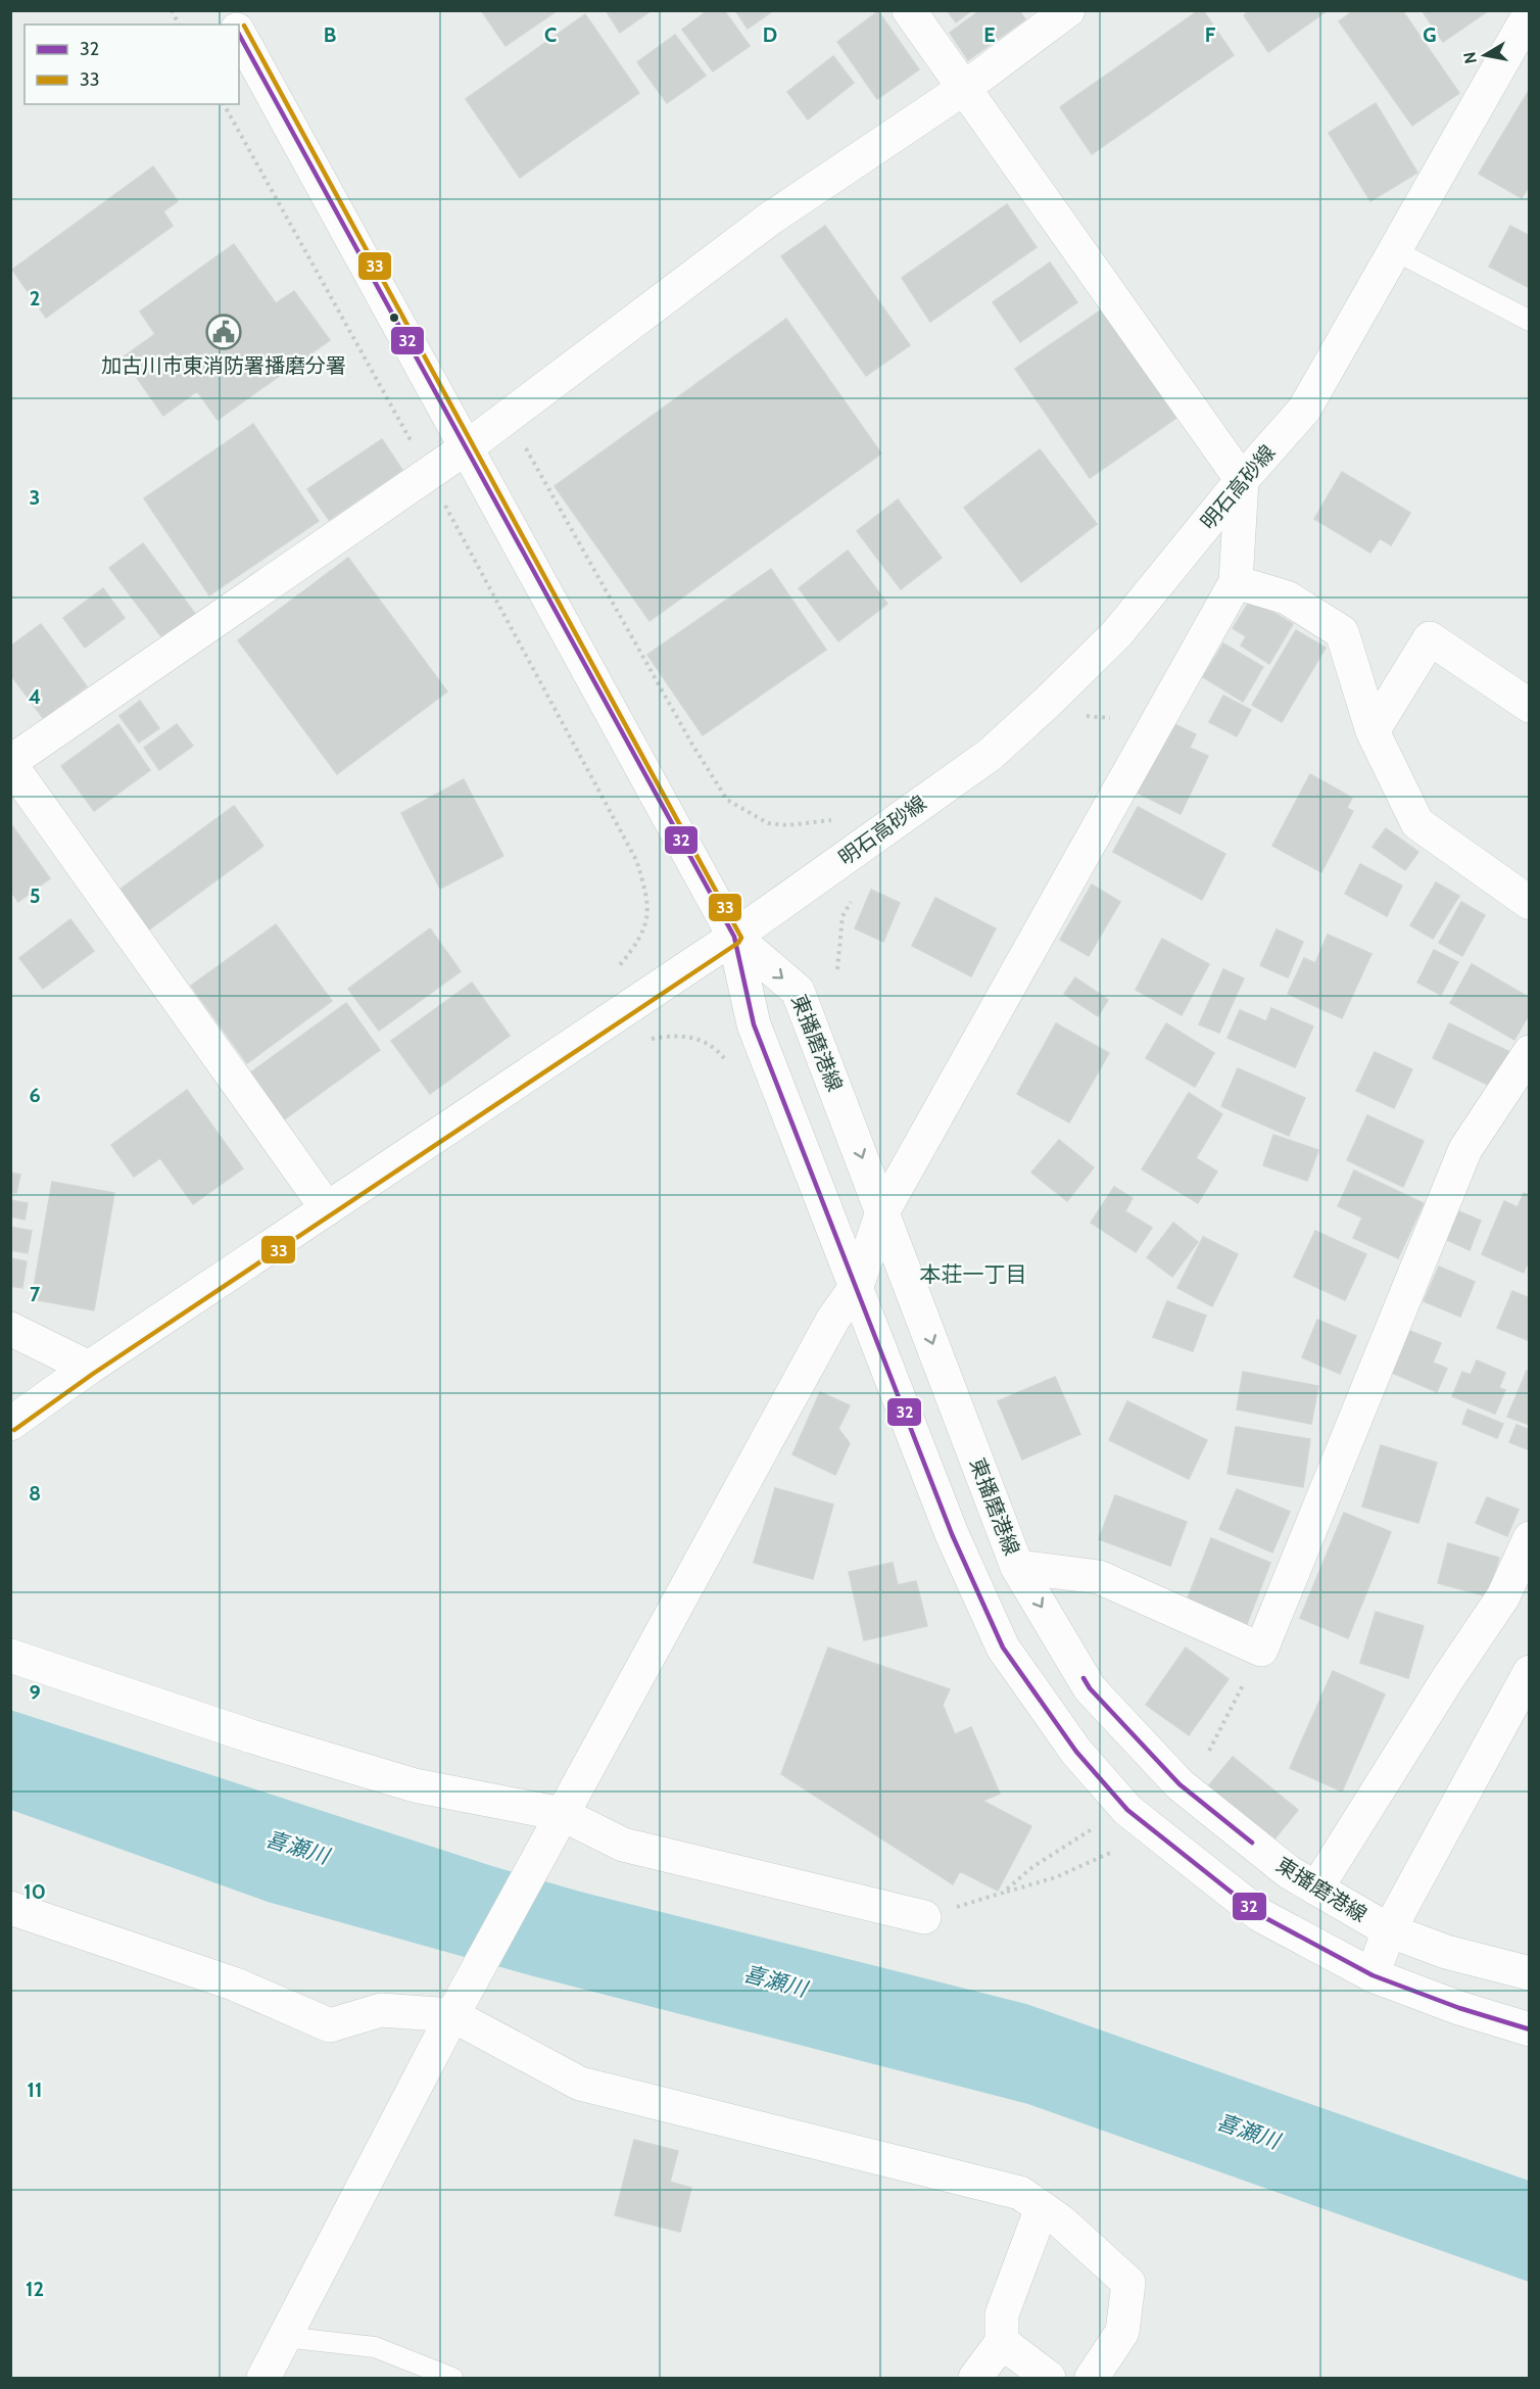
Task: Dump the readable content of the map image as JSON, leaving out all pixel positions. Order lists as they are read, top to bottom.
{
  "streets": {
    "street": ["明石高砂線", "東播磨港線"]
  },
  "crossings": [
    ["明石高砂線", "東播磨港線"]
  ],
  "districts": ["本荘一丁目"],
  "water": ["喜瀬川"],
  "places": {
    "public building": ["加古川市東消防署播磨分署"]
  },
  "lines": ["transit line 33", "transit line 32"],
  "legend": ["32", "33"],
  "north": "left",
  "grid": {
    "columns": [
      "B",
      "C",
      "D",
      "E",
      "F",
      "G"
    ],
    "rows": [
      "2",
      "3",
      "4",
      "5",
      "6",
      "7",
      "8",
      "9",
      "10",
      "11",
      "12"
    ]
  }
}
